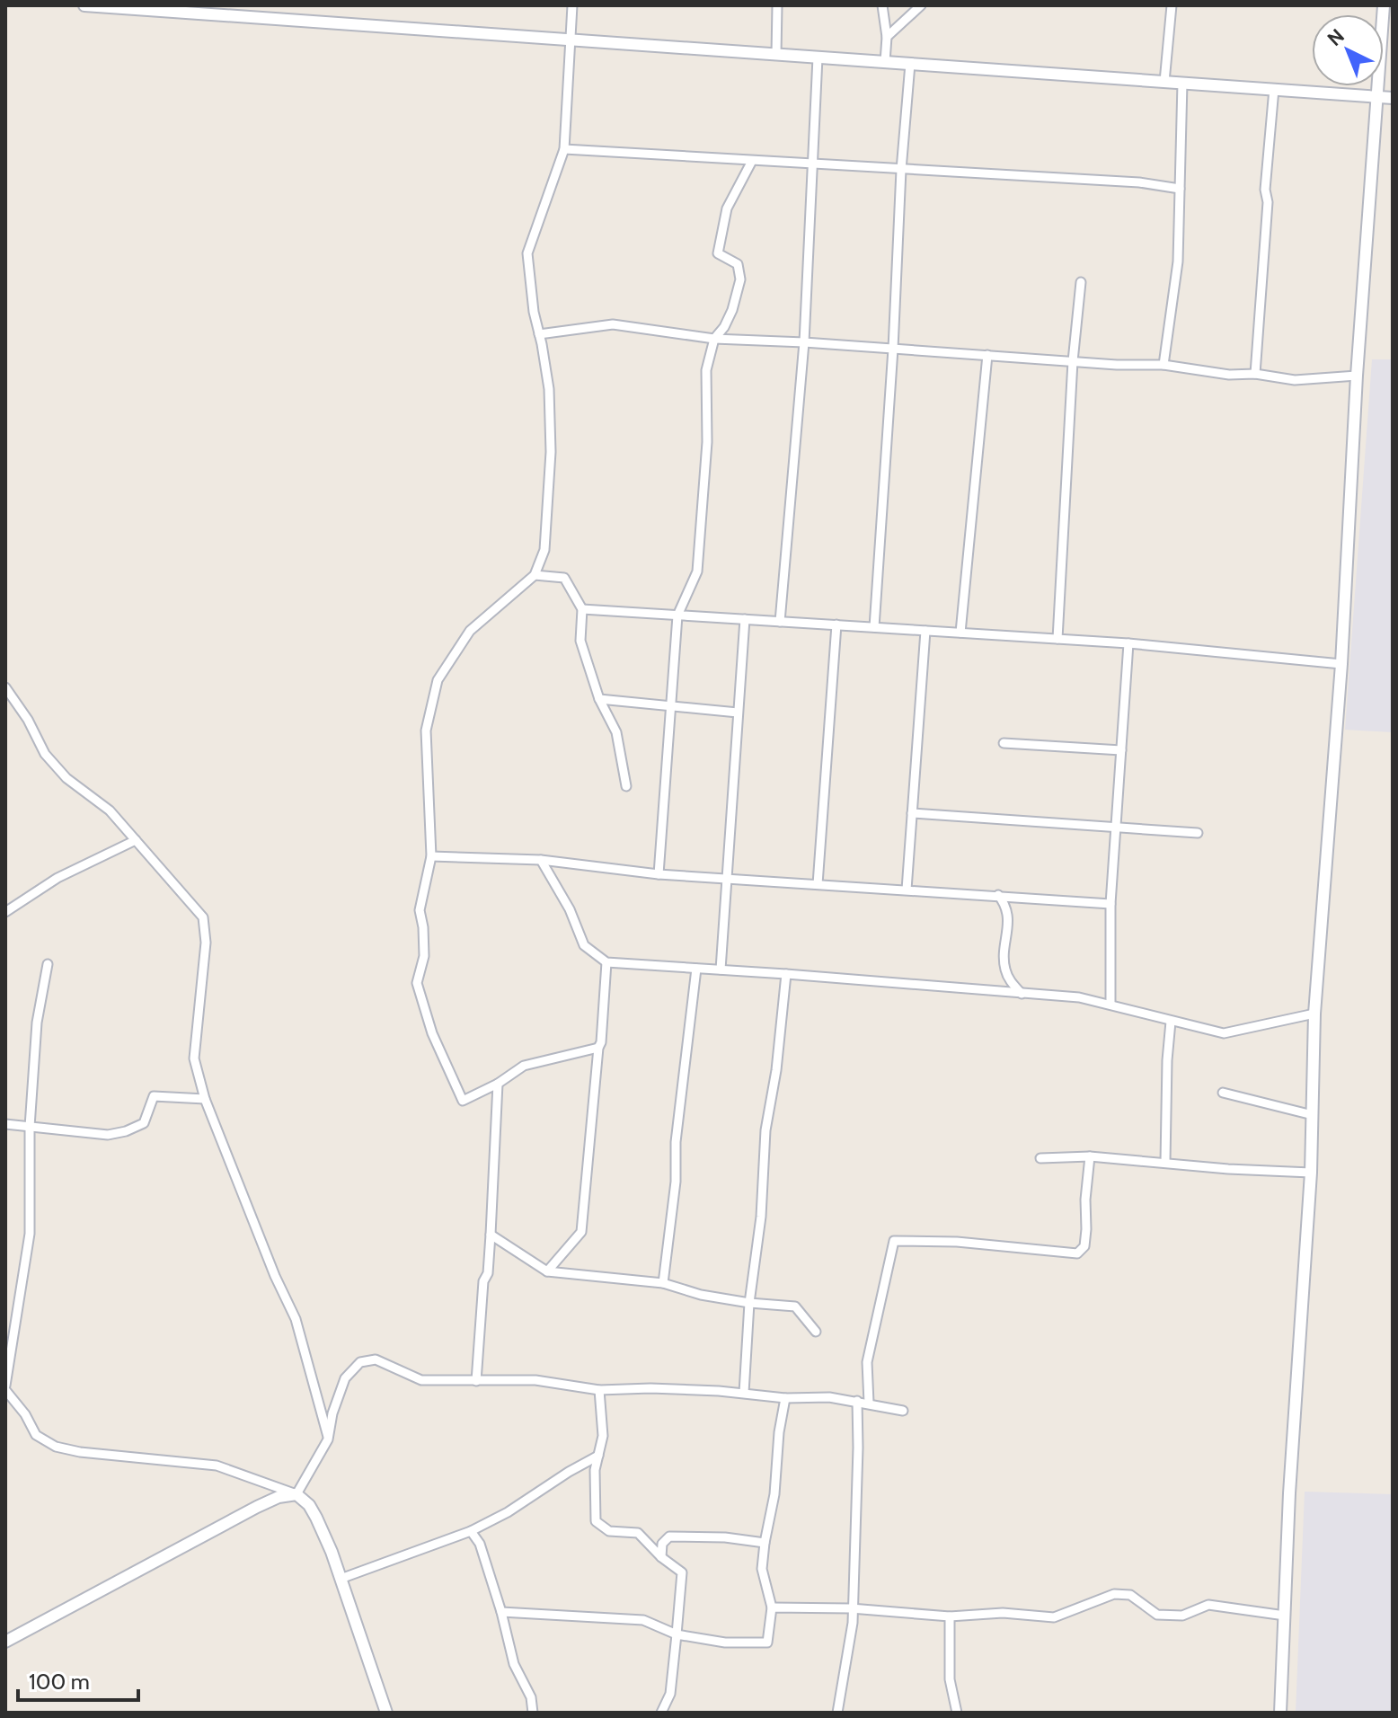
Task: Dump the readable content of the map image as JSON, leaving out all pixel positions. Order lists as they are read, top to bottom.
{
  "scale_bar": "100 m",
  "north": "top left"
}
